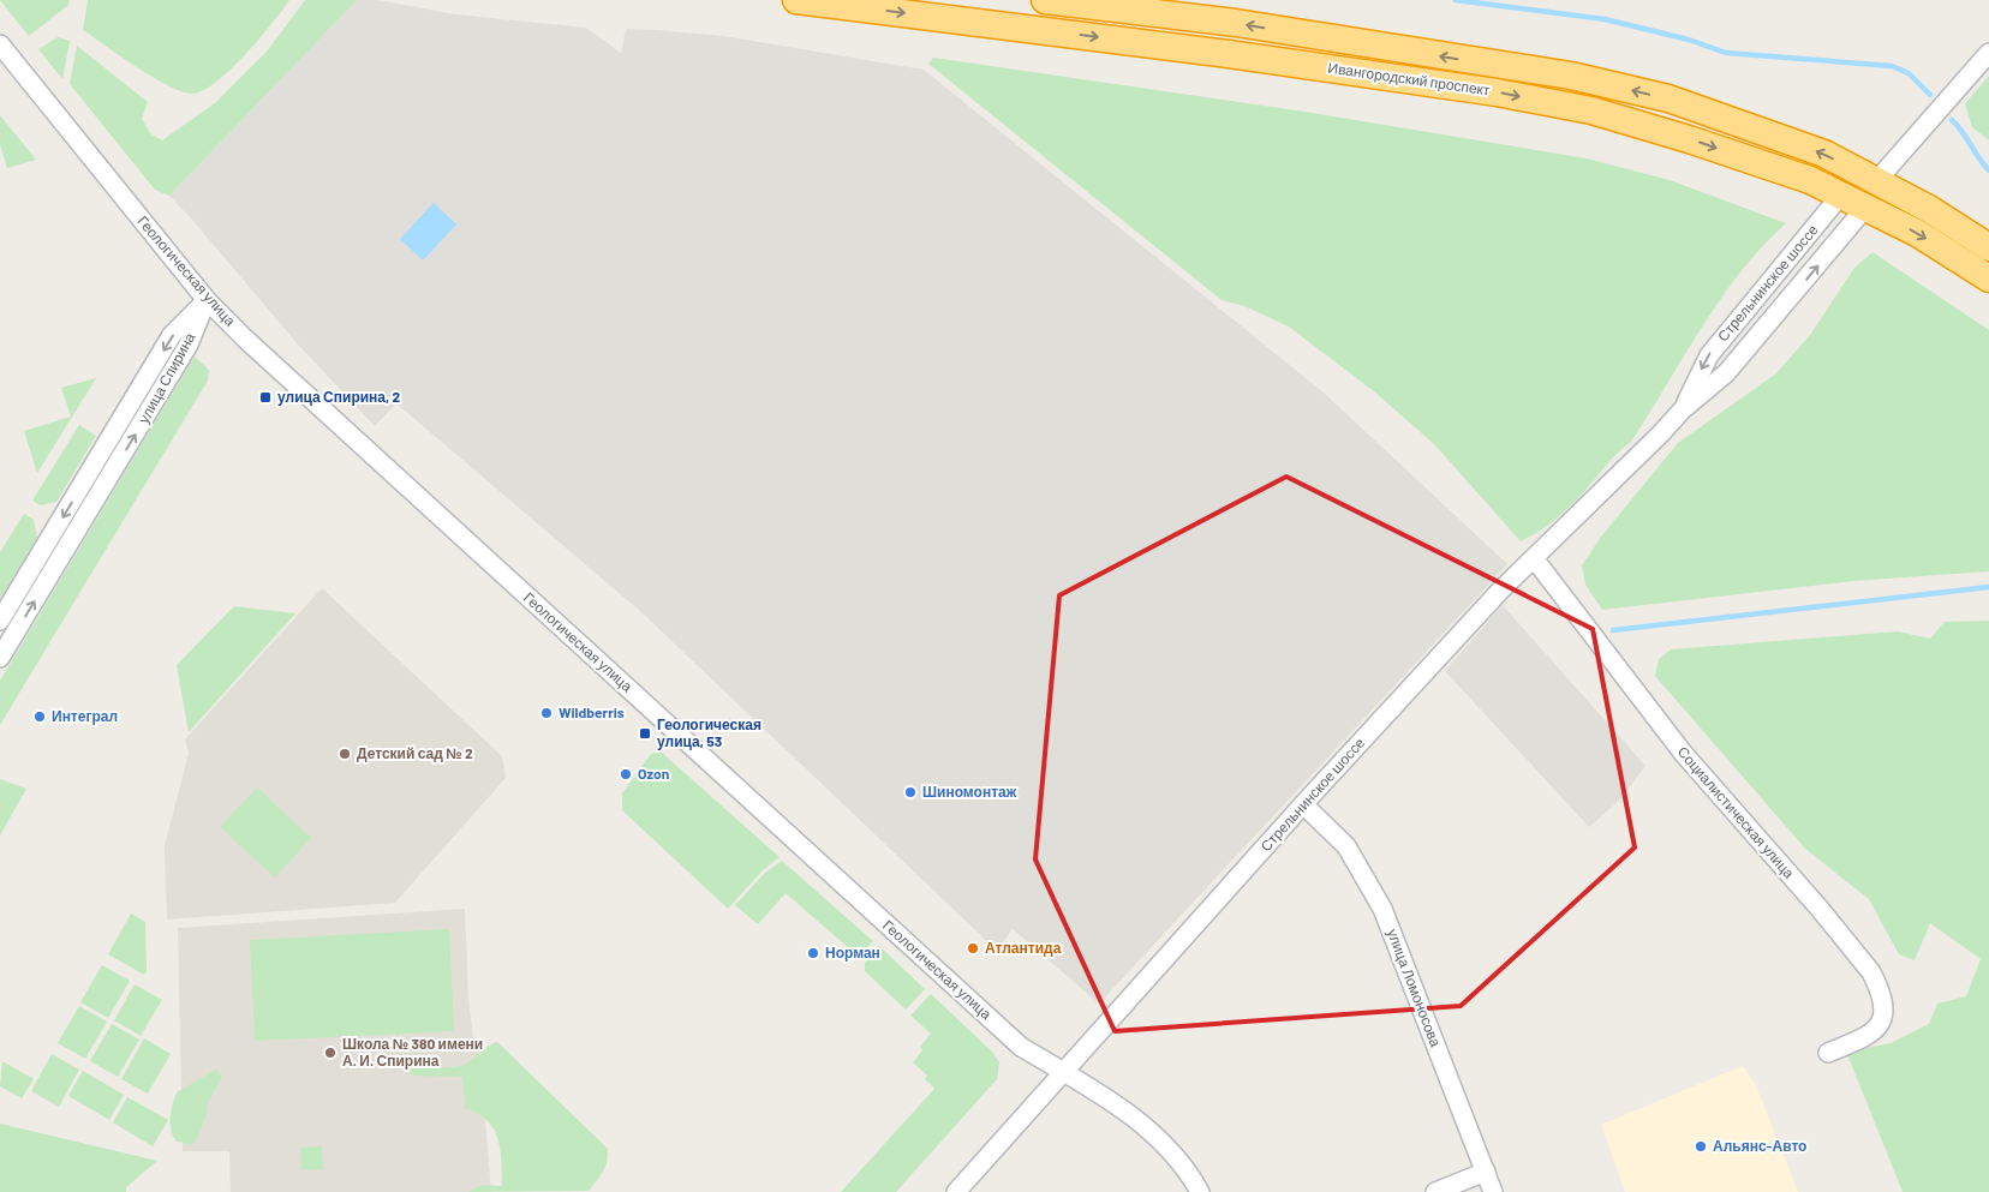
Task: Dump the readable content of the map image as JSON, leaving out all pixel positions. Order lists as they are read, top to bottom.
{
  "streets": {
    "highway": ["Ивангородский проспект", "Стрельнинское шоссе"],
    "street": [
      "Геологическая улица",
      "улица Спирина",
      "Социалистическая улица",
      "улица Ломоносова"
    ]
  },
  "crossings": [
    ["Ивангородский проспект", "Стрельнинское шоссе"],
    ["Геологическая улица", "Стрельнинское шоссе"],
    ["Геологическая улица", "улица Спирина"],
    ["Стрельнинское шоссе", "Социалистическая улица"],
    ["Стрельнинское шоссе", "улица Ломоносова"]
  ],
  "places": {
    "transit": ["улица Спирина, 2", "Геологическая улица, 53"],
    "other": [
      "Wildberris",
      "Интеграл",
      "Детский сад № 2",
      "Ozon",
      "Шиномонтаж",
      "Атлантида",
      "Норман",
      "Школа № 380 имени А. И. Спирина",
      "Альянс-Авто"
    ]
  }
}
